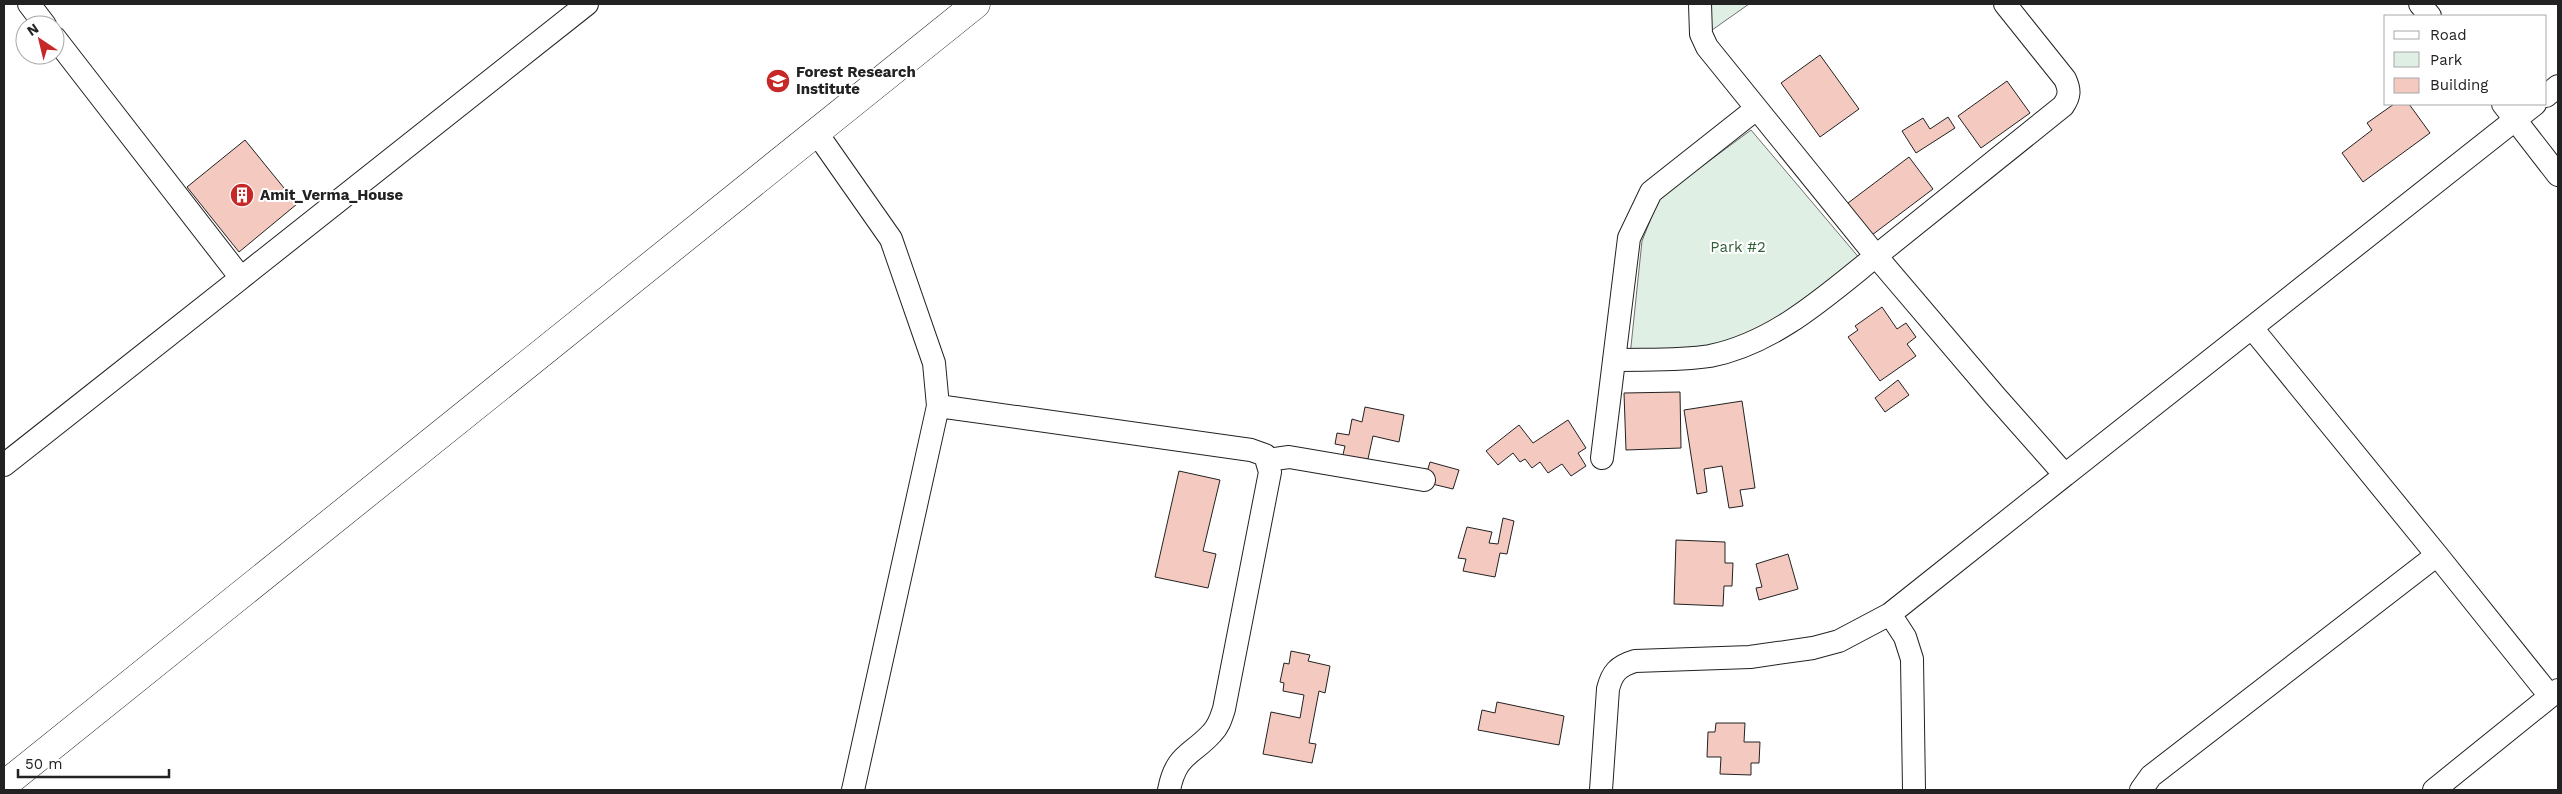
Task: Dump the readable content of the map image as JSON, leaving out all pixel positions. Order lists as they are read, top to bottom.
{
  "parks": ["Park #2"],
  "places": {
    "school or university": ["Forest Research Institute"],
    "building": ["Amit_Verma_House"]
  },
  "legend": ["Road", "Park", "Building"],
  "scale_bar": "50 m",
  "north": "top left"
}
